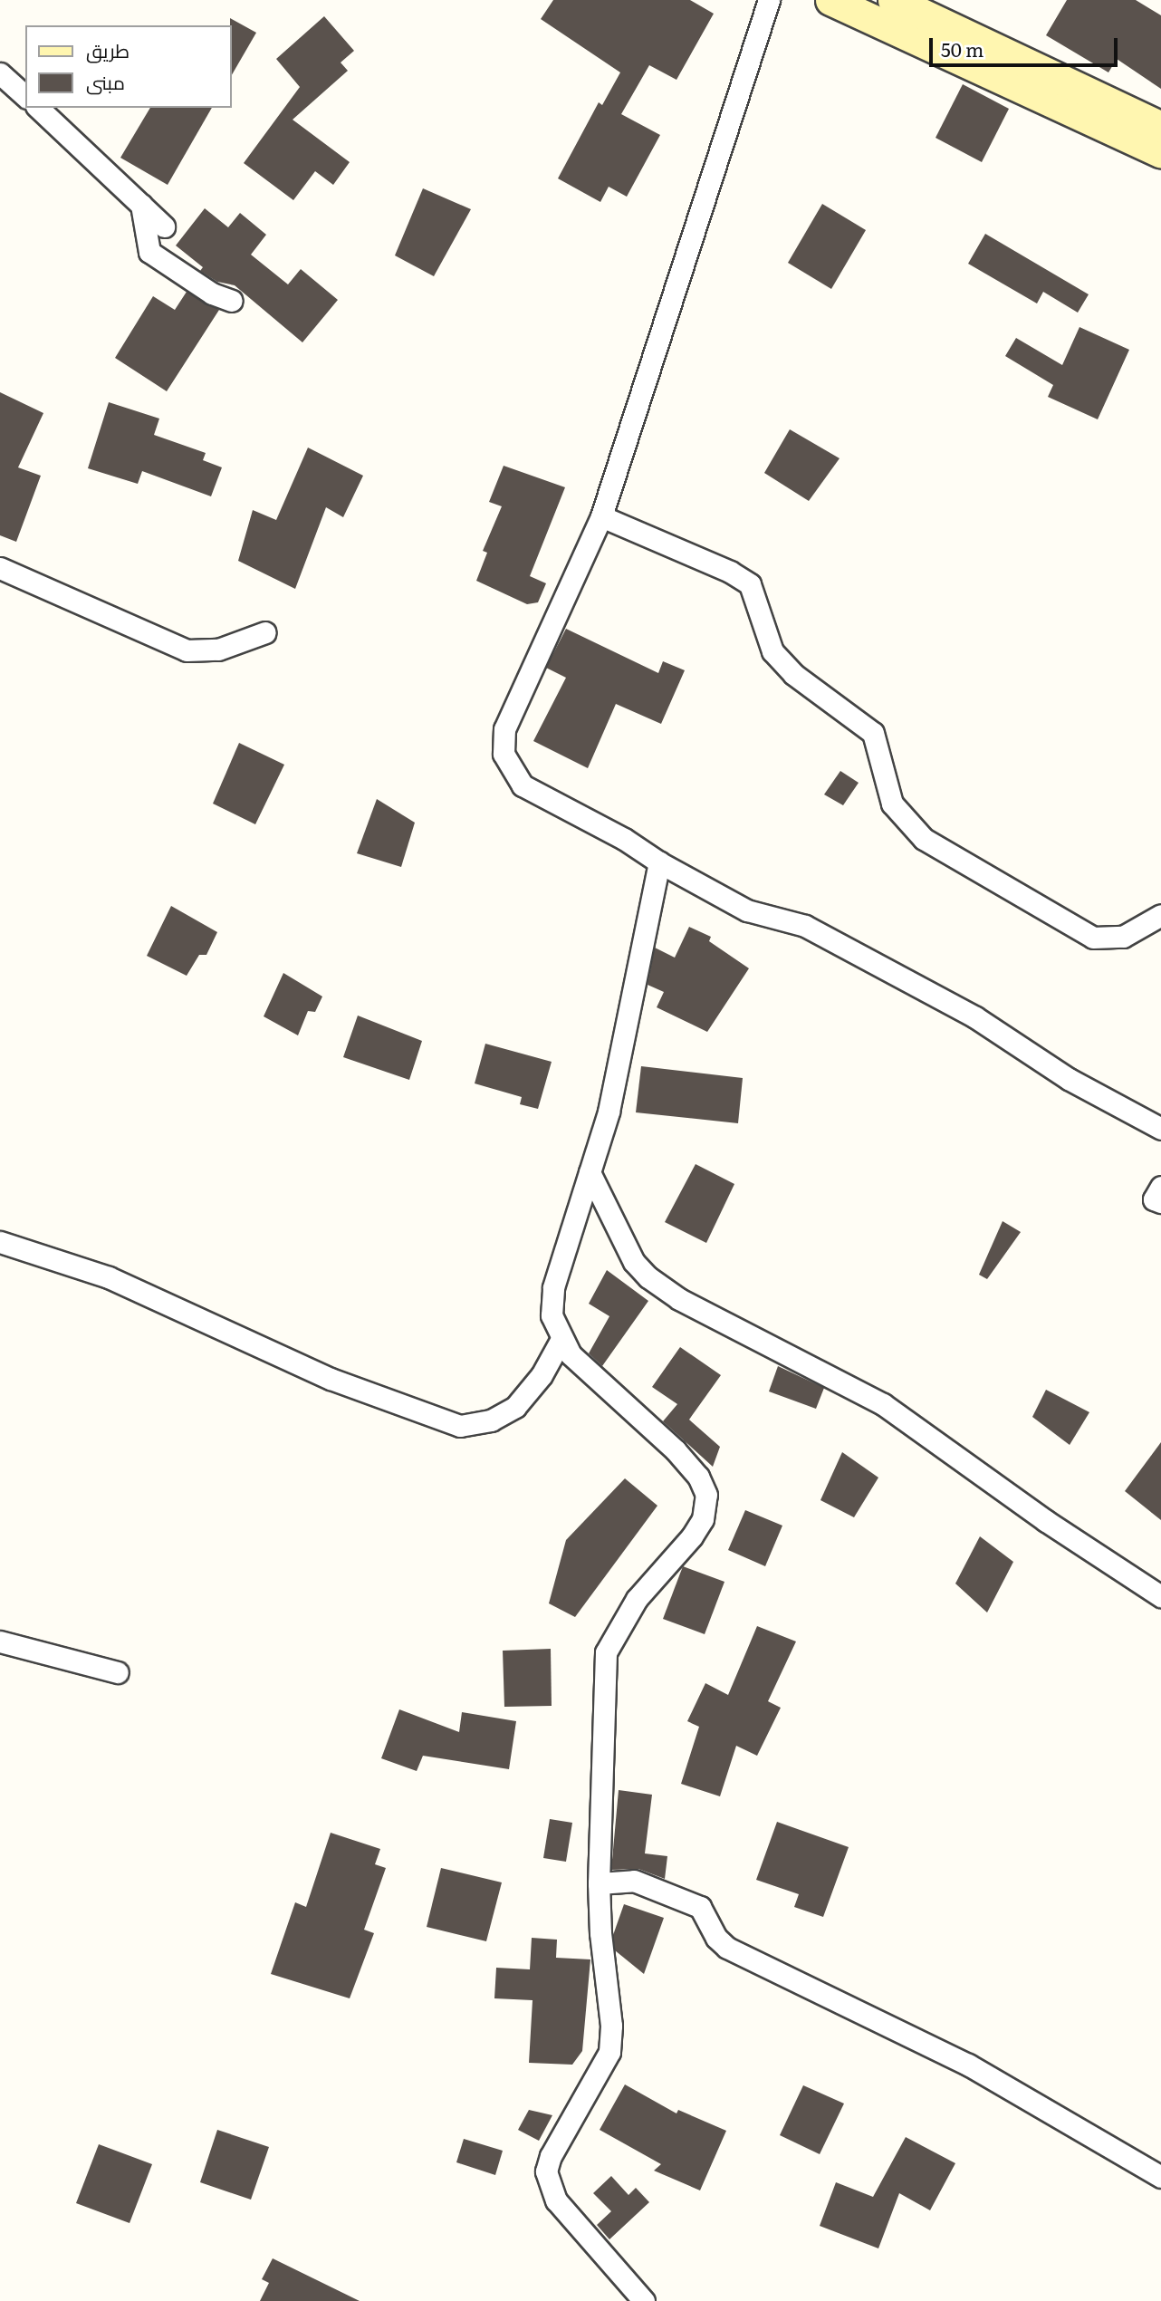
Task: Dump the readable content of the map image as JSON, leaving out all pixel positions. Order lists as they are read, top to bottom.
{
  "legend": ["طريق", "مبنى"],
  "scale_bar": "50 m"
}
